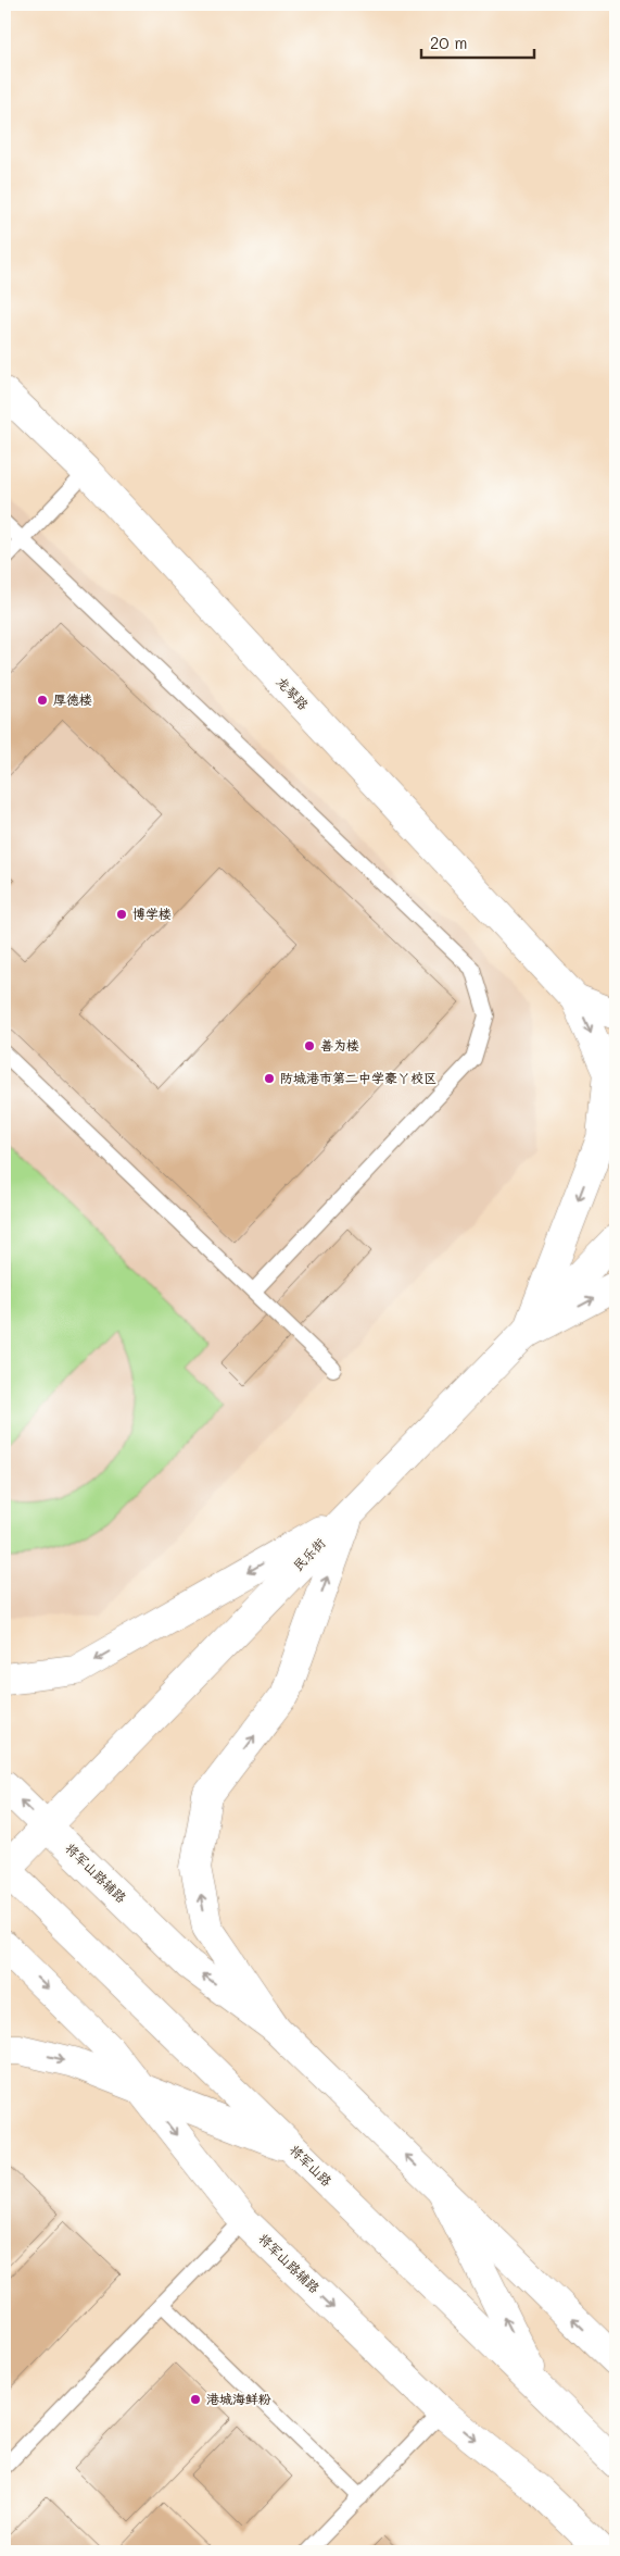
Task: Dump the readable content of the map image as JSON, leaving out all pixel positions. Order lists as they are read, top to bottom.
{
  "streets": {
    "street": [
      "龙琴路",
      "民乐街",
      "将军山路辅路",
      "将军山路"
    ]
  },
  "crossings": [
    ["民乐街", "将军山路辅路"],
    ["民乐街", "将军山路"]
  ],
  "places": [
    "厚德楼",
    "博学楼",
    "善为楼",
    "防城港市第二中学豪丫校区",
    "港城海鲜粉"
  ],
  "scale_bar": "20 m"
}
